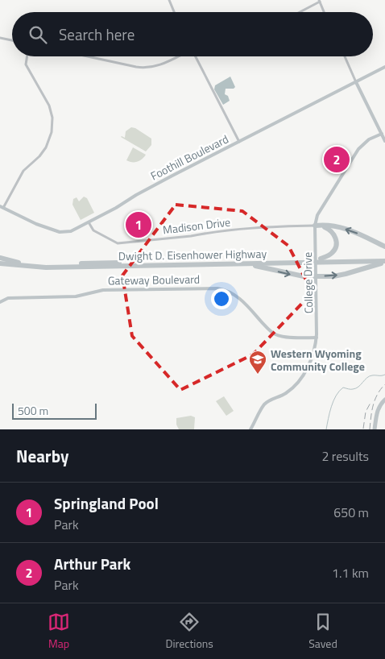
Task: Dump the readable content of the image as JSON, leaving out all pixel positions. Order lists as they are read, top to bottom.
{
  "streets": {
    "highway": ["Dwight D. Eisenhower Highway"],
    "main road": ["Foothill Boulevard", "Gateway Boulevard", "College Drive"],
    "street": ["Madison Drive"]
  },
  "crossings": [
    ["Foothill Boulevard", "Madison Drive"],
    ["Madison Drive", "College Drive"],
    ["Gateway Boulevard", "College Drive"]
  ],
  "places": {
    "school or university": ["Western Wyoming Community College"]
  },
  "scale_bar": "500 m",
  "page": {
    "search": "Search here",
    "pins": ["2", "1"],
    "scale": "500 m",
    "heading": ["Nearby", "2 results"],
    "list": [
      {
        "mark": "1",
        "name": "Springland Pool",
        "note": "Park",
        "value": "650 m"
      },
      {
        "mark": "2",
        "name": "Arthur Park",
        "note": "Park",
        "value": "1.1 km"
      }
    ],
    "nav": ["Map", "Directions", "Saved"]
  }
}
